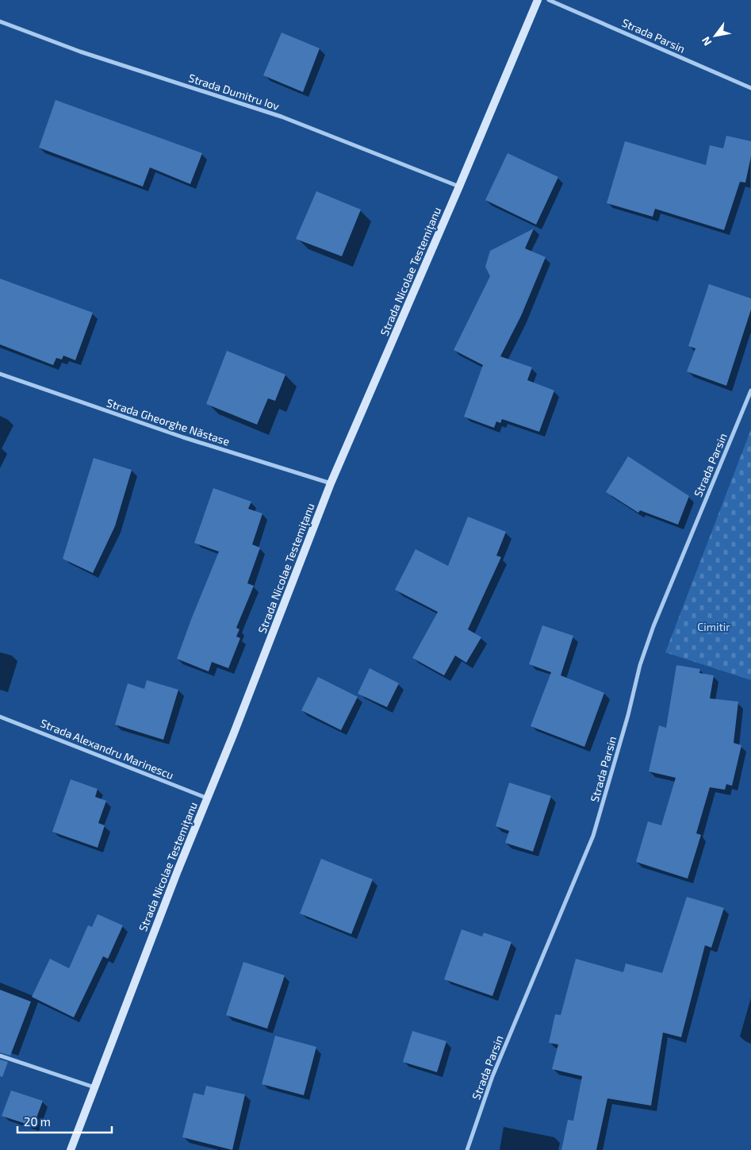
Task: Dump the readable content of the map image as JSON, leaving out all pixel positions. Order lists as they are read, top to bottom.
{
  "streets": {
    "street": [
      "Strada Parsin",
      "Strada Dumitru Iov",
      "Strada Nicolae Testemițanu",
      "Strada Gheorghe Năstase",
      "Strada Alexandru Marinescu"
    ]
  },
  "crossings": [
    ["Strada Dumitru Iov", "Strada Nicolae Testemițanu"],
    ["Strada Nicolae Testemițanu", "Strada Gheorghe Năstase"],
    ["Strada Nicolae Testemițanu", "Strada Alexandru Marinescu"]
  ],
  "parks": ["Cimitir"],
  "scale_bar": "20 m",
  "north": "bottom left"
}
